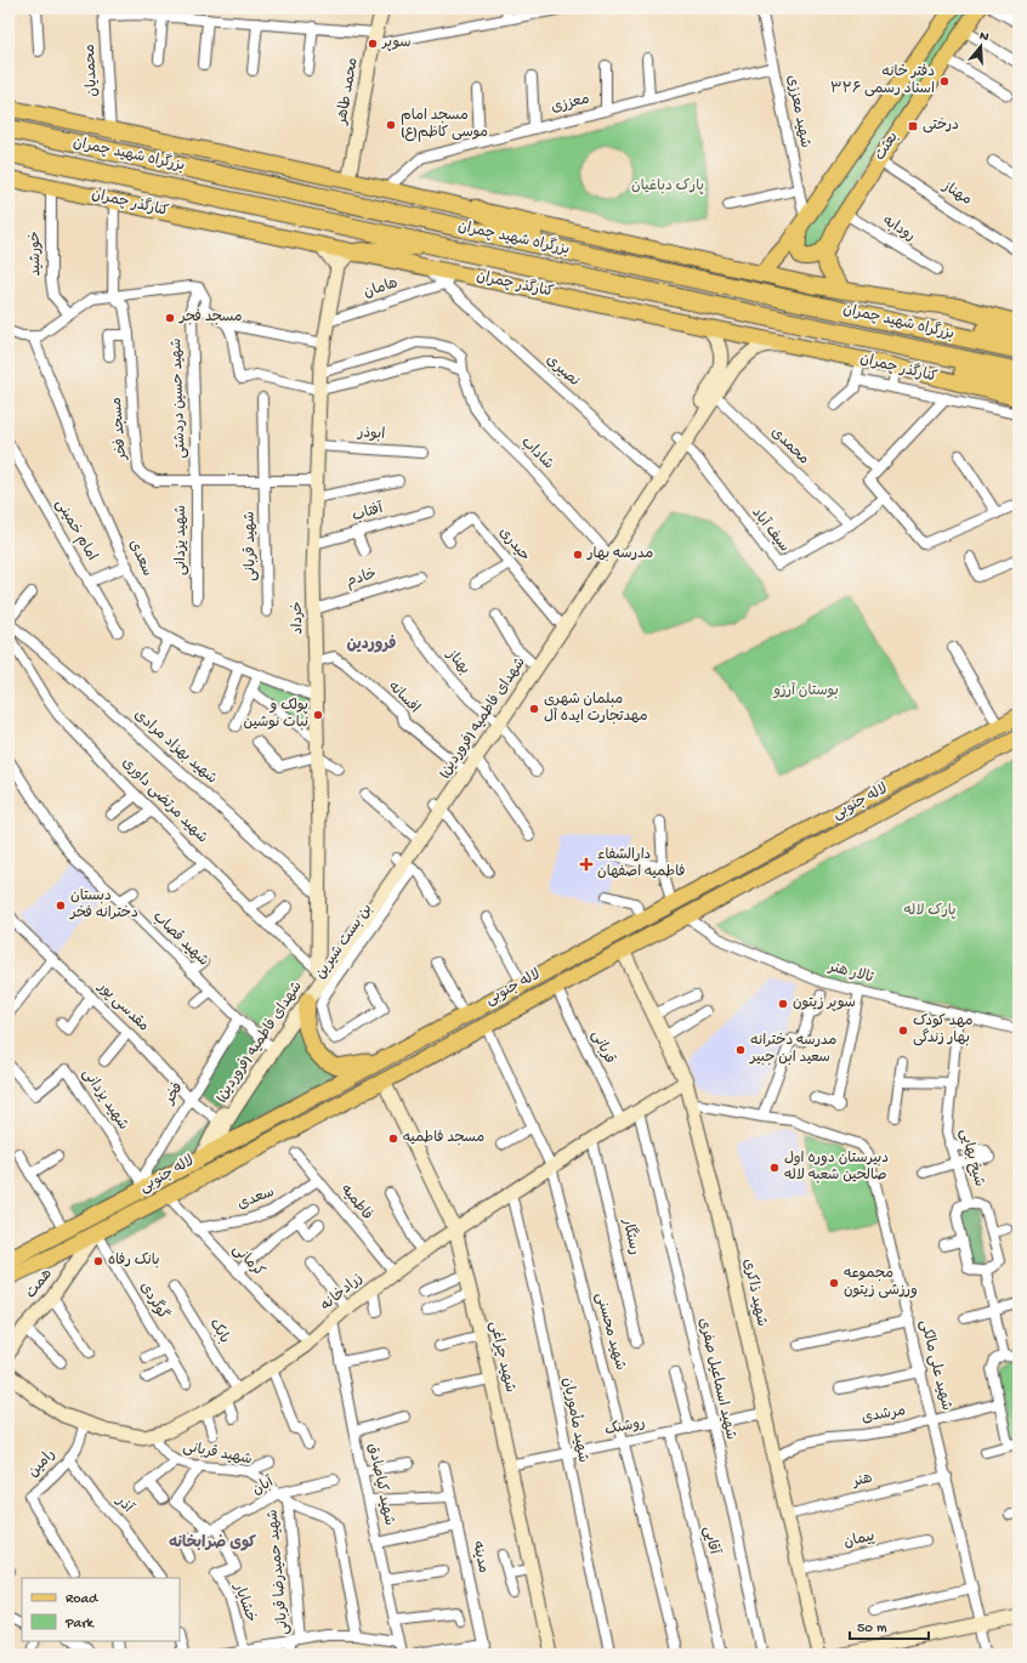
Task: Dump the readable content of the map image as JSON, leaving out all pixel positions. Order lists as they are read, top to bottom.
{
  "streets": {
    "highway": ["بزرگراه شهید چمران"],
    "main road": [
      "محمد طاهر",
      "بعثت",
      "کنارگذر چمران",
      "خرداد",
      "شهدای فاطمیه (فروردین)",
      "لاله جنوبی",
      "همت",
      "زرادخانه",
      "شهید ذاکری",
      "شهید چراغی"
    ],
    "street": [
      "محمدیان",
      "معززی",
      "شهید معززی",
      "مهناز",
      "رودابه",
      "خورشید",
      "هامان",
      "نصیری",
      "شهید حسین دردشتی",
      "مسجد فخر",
      "ابوذر",
      "محمدی",
      "شاداب",
      "آفتاب",
      "امام خمینی",
      "سیف آباد",
      "شهید یزدانی",
      "حیدری",
      "شهید قربانی",
      "سعدی",
      "خادم",
      "بهناز",
      "افسانه",
      "شهید بهزاد مرادی",
      "شهید مرتضی داوری",
      "شهید قصاب",
      "بن بست شیرین",
      "تالار هنر",
      "مقدسی پور",
      "قربانی",
      "فخر",
      "شیخ بهایی",
      "فاطمیه",
      "رستگار",
      "کرمانی",
      "گوگردی",
      "بابک",
      "شهید محسنی",
      "شهید علی مالکی",
      "شهید اسماعیل صفری",
      "مرشدی",
      "شهید مأموریان",
      "روشنک",
      "رامین",
      "هنر",
      "شهید کیاصادق",
      "آبان",
      "آذر",
      "آقایی",
      "پیمان",
      "مدینه",
      "شهید حمیدرضا قربانی",
      "خشایار"
    ]
  },
  "crossings": [
    ["معززی", "شهید معززی"],
    ["شهید معززی", "بعثت"],
    ["بعثت", "مهناز"],
    ["بعثت", "رودابه"],
    ["کنارگذر چمران", "خورشید"],
    ["کنارگذر چمران", "هامان"],
    ["کنارگذر چمران", "نصیری"],
    ["کنارگذر چمران", "شهدای فاطمیه (فروردین)"],
    ["هامان", "نصیری"],
    ["هامان", "خرداد"],
    ["نصیری", "شهدای فاطمیه (فروردین)"],
    ["شهید حسین دردشتی", "مسجد فخر"],
    ["شهید حسین دردشتی", "شهید یزدانی"],
    ["مسجد فخر", "شهید یزدانی"],
    ["مسجد فخر", "شهید قربانی"],
    ["مسجد فخر", "خرداد"],
    ["ابوذر", "خرداد"],
    ["محمدی", "سیف آباد"],
    ["محمدی", "شهدای فاطمیه (فروردین)"],
    ["شاداب", "خرداد"],
    ["شاداب", "شهدای فاطمیه (فروردین)"],
    ["آفتاب", "خرداد"],
    ["سیف آباد", "شهدای فاطمیه (فروردین)"],
    ["شهید یزدانی", "لاله جنوبی"],
    ["شهید یزدانی", "فخر"],
    ["حیدری", "شهدای فاطمیه (فروردین)"],
    ["شهید قربانی", "زرادخانه"],
    ["شهید قربانی", "آبان"],
    ["شهید قربانی", "شهید حمیدرضا قربانی"],
    ["سعدی", "خرداد"],
    ["سعدی", "فاطمیه"],
    ["سعدی", "کرمانی"],
    ["خادم", "خرداد"],
    ["خرداد", "افسانه"],
    ["خرداد", "شهدای فاطمیه (فروردین)"],
    ["خرداد", "شهید بهزاد مرادی"],
    ["خرداد", "شهید مرتضی داوری"],
    ["بهناز", "شهدای فاطمیه (فروردین)"],
    ["افسانه", "شهدای فاطمیه (فروردین)"],
    ["شهدای فاطمیه (فروردین)", "شهید مرتضی داوری"],
    ["شهدای فاطمیه (فروردین)", "لاله جنوبی"],
    ["شهدای فاطمیه (فروردین)", "شهید قصاب"],
    ["شهدای فاطمیه (فروردین)", "بن بست شیرین"],
    ["شهدای فاطمیه (فروردین)", "مقدسی پور"],
    ["لاله جنوبی", "تالار هنر"],
    ["لاله جنوبی", "قربانی"],
    ["لاله جنوبی", "فخر"],
    ["لاله جنوبی", "کرمانی"],
    ["لاله جنوبی", "همت"],
    ["لاله جنوبی", "شهید ذاکری"],
    ["لاله جنوبی", "گوگردی"],
    ["لاله جنوبی", "شهید محسنی"],
    ["لاله جنوبی", "شهید چراغی"],
    ["شهید قصاب", "فخر"],
    ["تالار هنر", "شیخ بهایی"],
    ["مقدسی پور", "فخر"],
    ["قربانی", "زرادخانه"],
    ["فاطمیه", "زرادخانه"],
    ["رستگار", "زرادخانه"],
    ["کرمانی", "زرادخانه"],
    ["همت", "گوگردی"],
    ["زرادخانه", "شهید ذاکری"],
    ["زرادخانه", "بابک"],
    ["زرادخانه", "شهید محسنی"],
    ["زرادخانه", "شهید چراغی"],
    ["زرادخانه", "شهید اسماعیل صفری"],
    ["زرادخانه", "شهید مأموریان"],
    ["زرادخانه", "رامین"],
    ["زرادخانه", "شهید کیاصادق"],
    ["شهید ذاکری", "شهید علی مالکی"],
    ["شهید ذاکری", "مرشدی"],
    ["شهید ذاکری", "روشنک"],
    ["شهید ذاکری", "هنر"],
    ["شهید ذاکری", "پیمان"],
    ["شهید محسنی", "روشنک"],
    ["شهید چراغی", "روشنک"],
    ["شهید علی مالکی", "مرشدی"],
    ["شهید علی مالکی", "هنر"],
    ["شهید اسماعیل صفری", "روشنک"],
    ["شهید مأموریان", "روشنک"],
    ["روشنک", "آقایی"],
    ["رامین", "آذر"],
    ["آبان", "خشایار"]
  ],
  "districts": ["فروردین", "کوی ضرابخانه"],
  "parks": ["پارک دباغیان", "بوستان آرزو", "پارک لاله"],
  "places": {
    "other": [
      "سوپر",
      "دفتر خانه اسناد رسمی ۳۲۶",
      "مسجد امام موسی کاظم(ع)",
      "مسجد فجر",
      "مدرسه بهار",
      "مبلمان شهری مهدتجارت ایده آل",
      "پولک و نبات نوشین",
      "دبستان دخترانه فخر",
      "سوپر زیتون",
      "مهد کودک بهار زندگی",
      "مدرسه دخترانه سعید ابن جبیر",
      "مسجد فاطمیه",
      "دبیرستان دوره اول صالحین شعبه لاله",
      "بانک رفاه",
      "مجموعه ورزشی زیتون"
    ],
    "transit": ["درختی"],
    "health": ["دارالشفاء فاطمیه اصفهان"]
  },
  "legend": ["Road", "Park"],
  "scale_bar": "50 m",
  "north": "top"
}
